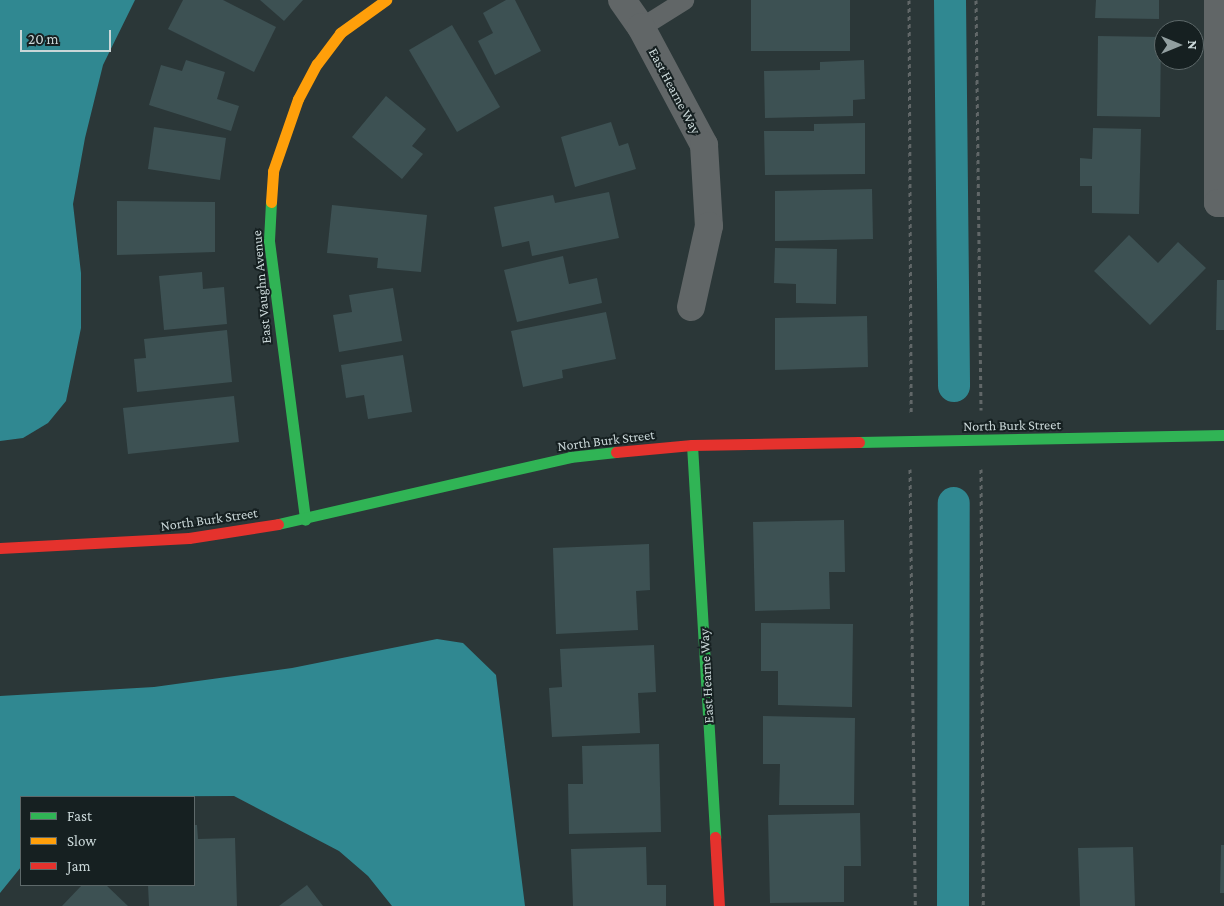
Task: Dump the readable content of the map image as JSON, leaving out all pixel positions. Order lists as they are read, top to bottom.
{
  "streets": {
    "street": ["East Hearne Way", "East Vaughn Avenue", "North Burk Street"]
  },
  "crossings": [
    ["East Hearne Way", "North Burk Street"],
    ["East Vaughn Avenue", "North Burk Street"]
  ],
  "legend": ["Fast", "Slow", "Jam"],
  "scale_bar": "20 m",
  "north": "right"
}
